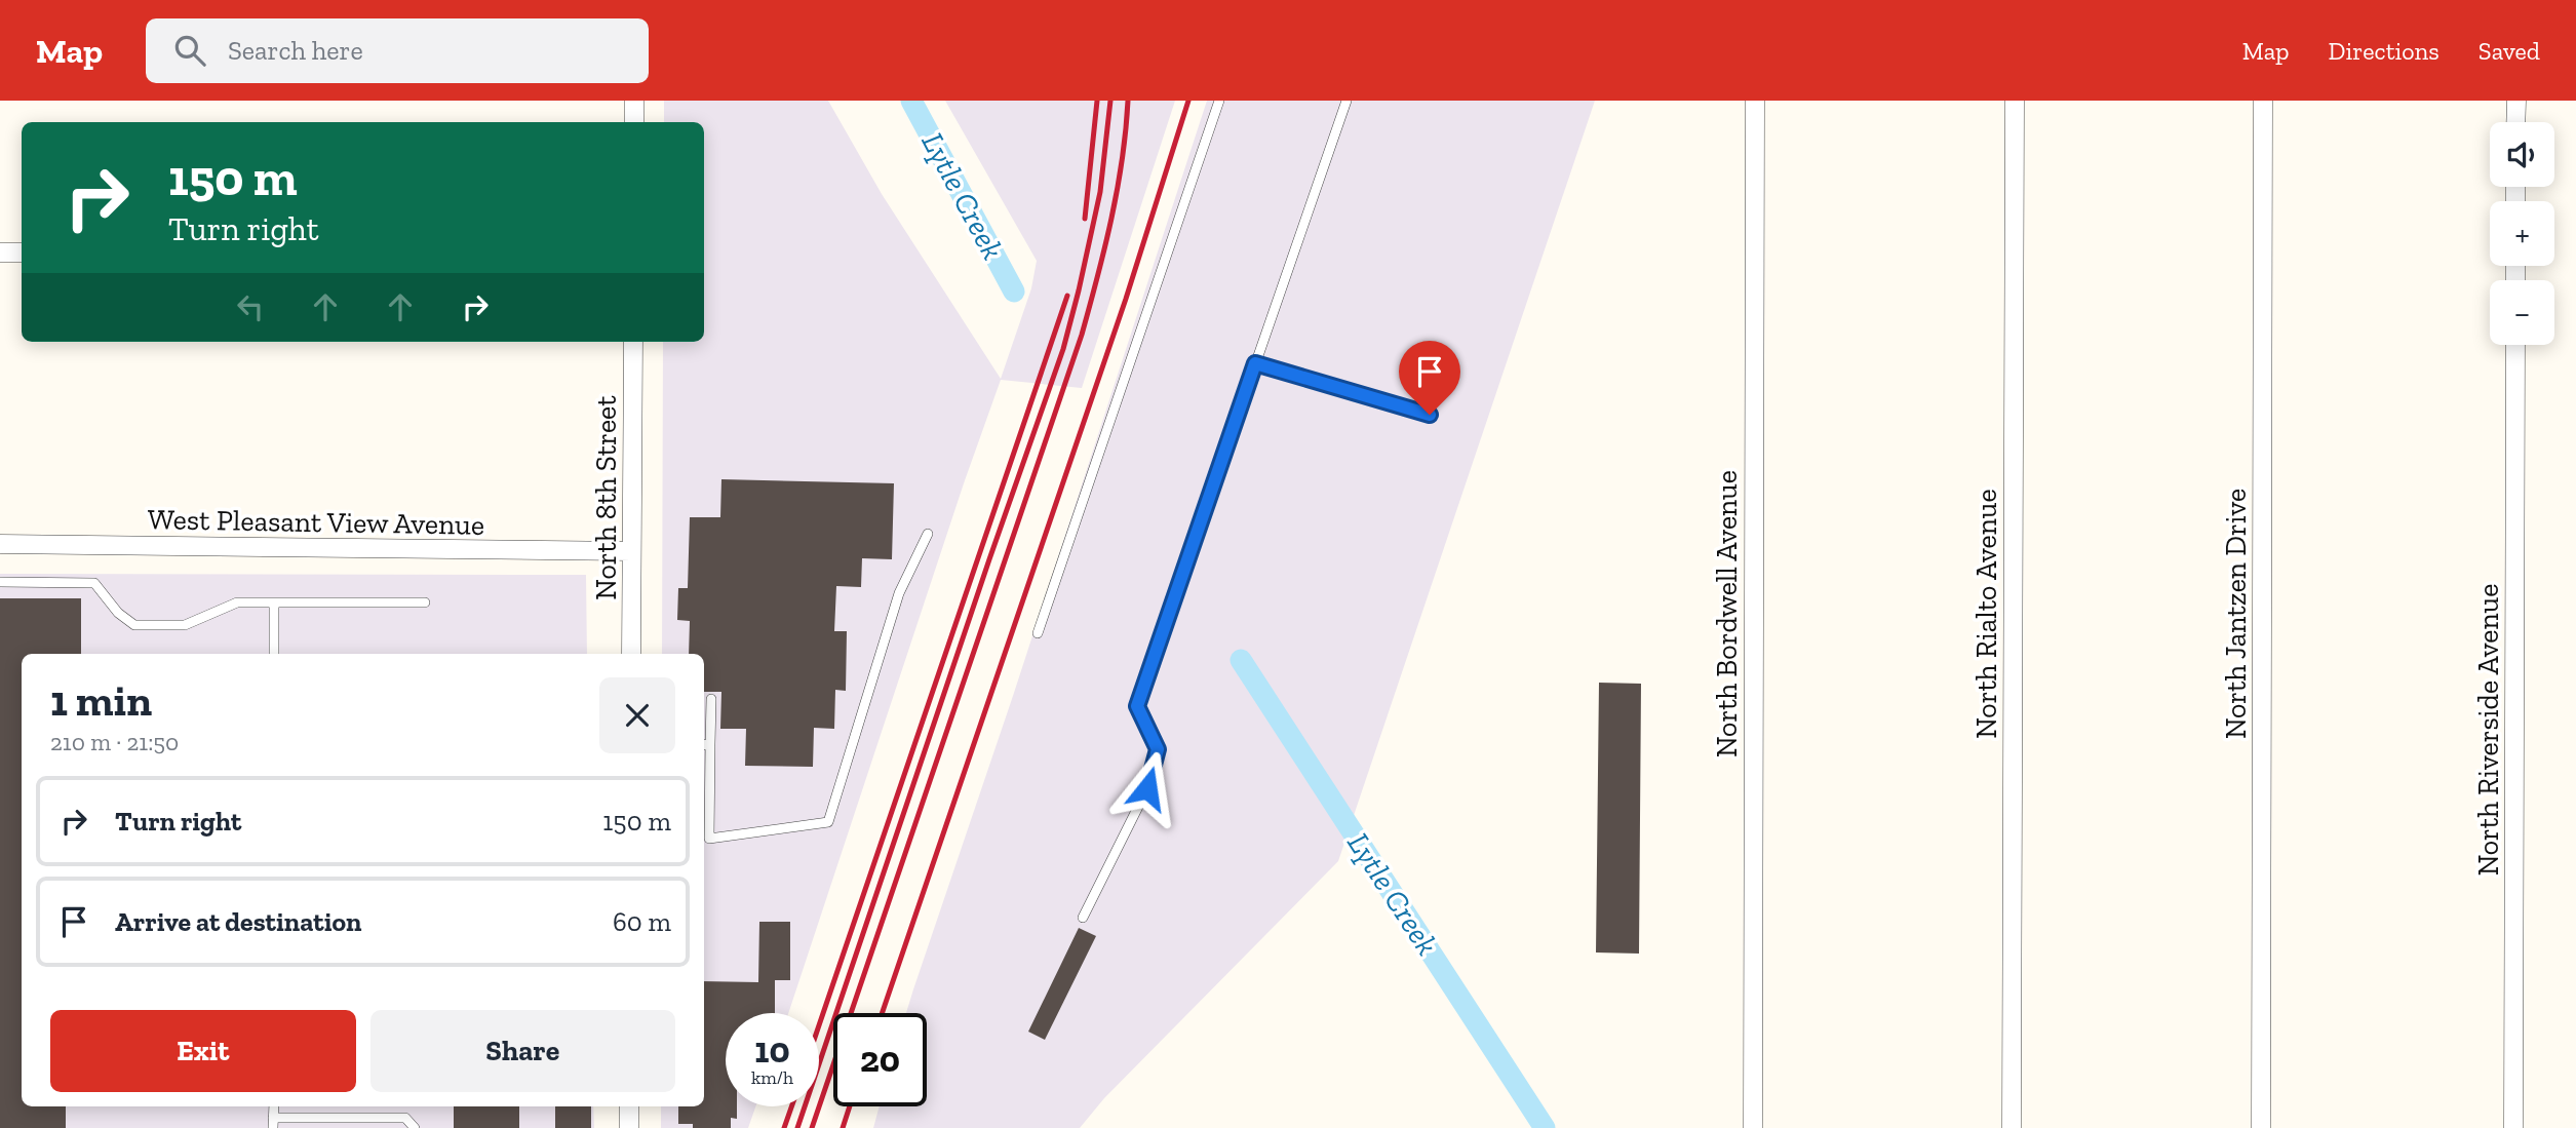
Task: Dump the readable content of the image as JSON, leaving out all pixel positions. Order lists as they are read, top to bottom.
{
  "streets": {
    "street": [
      "North 8th Street",
      "West Pleasant View Avenue",
      "North Bordwell Avenue",
      "North Rialto Avenue",
      "North Jantzen Drive",
      "North Riverside Avenue"
    ]
  },
  "crossings": [
    ["North 8th Street", "West Pleasant View Avenue"]
  ],
  "water": ["Lytle Creek"],
  "page": {
    "header": "Map",
    "search": "Search here",
    "nav": ["Map", "Directions", "Saved"],
    "map_buttons": ["+", "−"],
    "turn": ["150 m", "Turn right"],
    "heading": ["1 min", "210 m · 21:50"],
    "list": [
      {
        "name": "Turn right",
        "value": "150 m"
      },
      {
        "name": "Arrive at destination",
        "value": "60 m"
      }
    ],
    "buttons": ["Exit", "Share"],
    "speed": "10 km/h",
    "limit": "20"
  }
}
